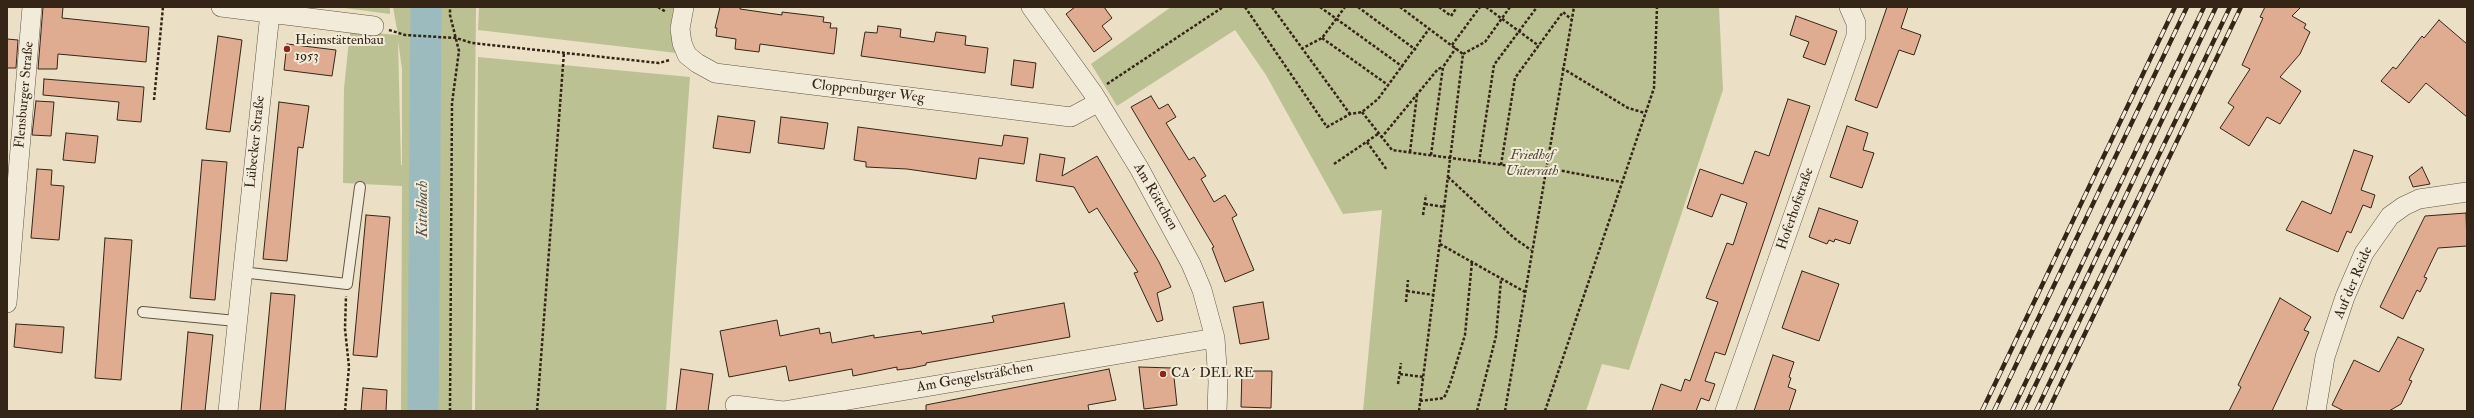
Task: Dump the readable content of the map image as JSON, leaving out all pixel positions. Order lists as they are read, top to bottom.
{
  "streets": {
    "street": [
      "Cloppenburger Weg",
      "Flensburger Straße",
      "Lübecker Straße",
      "Am Röttchen",
      "Hoferhofstraße",
      "Auf der Reide",
      "Am Gengelsträßchen"
    ]
  },
  "crossings": [
    ["Cloppenburger Weg", "Am Röttchen"],
    ["Am Röttchen", "Am Gengelsträßchen"]
  ],
  "water": ["Kittelbach"],
  "parks": ["Friedhof Unterrath"],
  "places": ["Heimstättenbau 1953", "CA´ DEL RE"]
}
